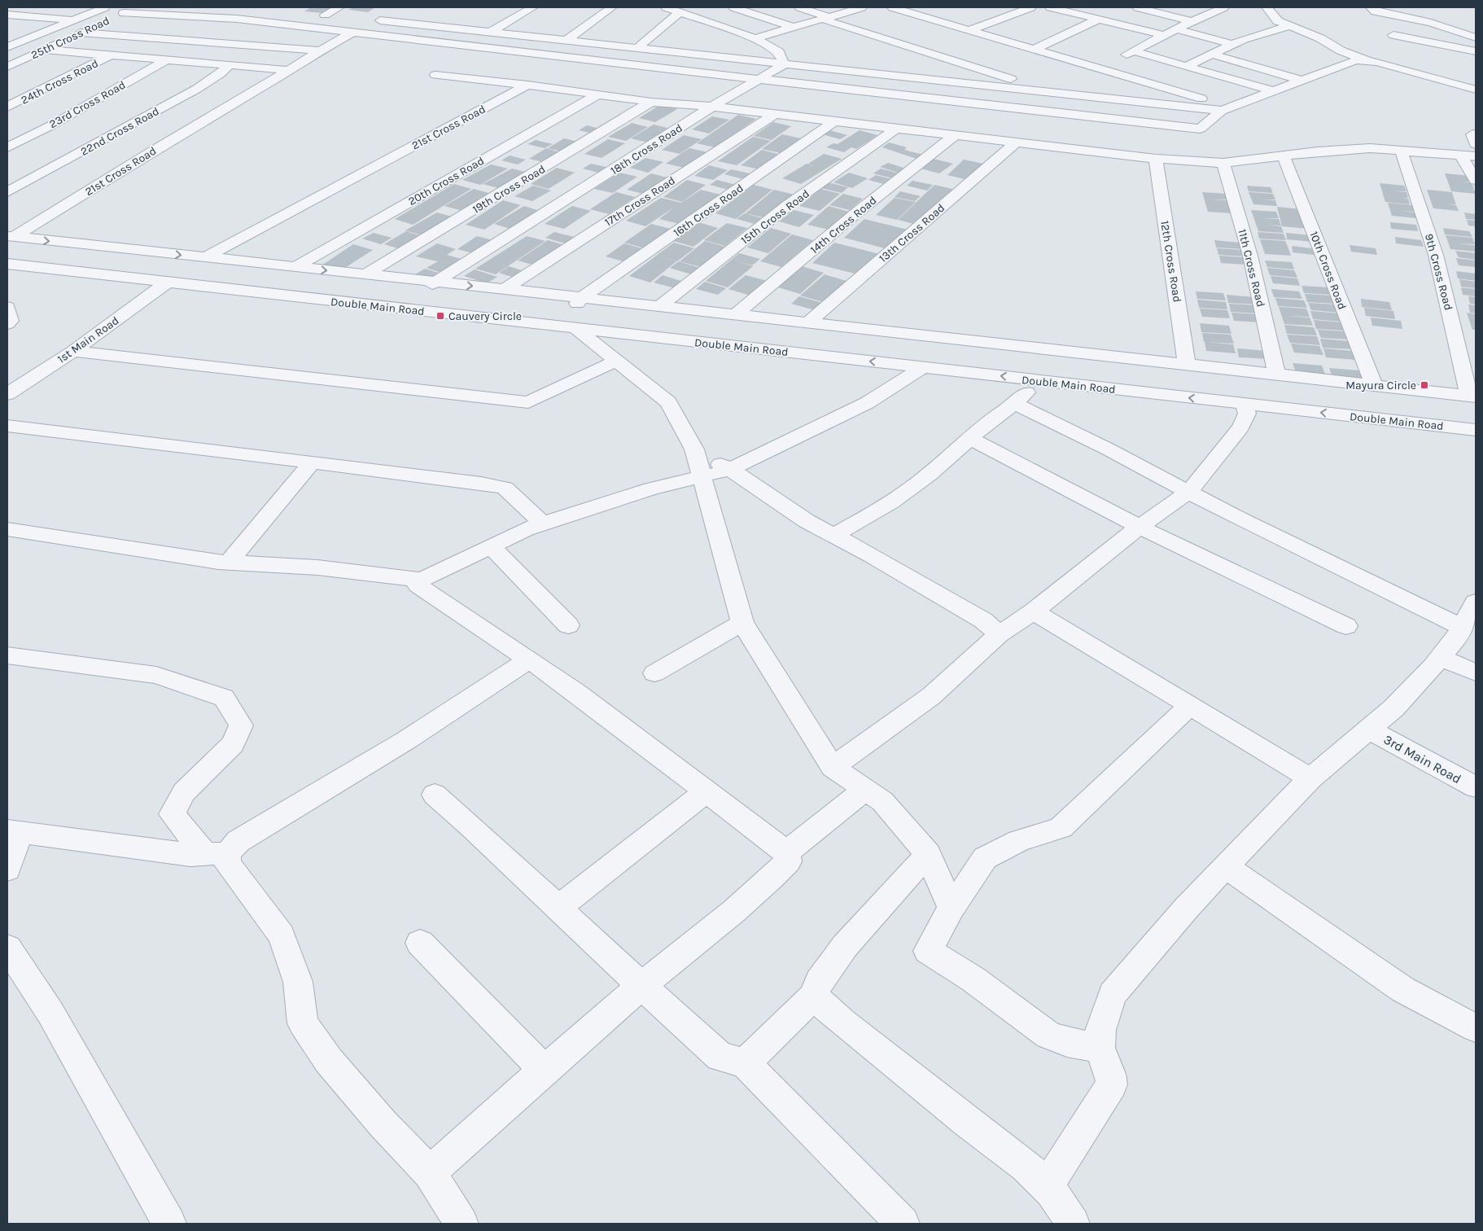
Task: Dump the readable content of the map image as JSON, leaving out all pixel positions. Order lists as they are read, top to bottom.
{
  "streets": {
    "street": [
      "25th Cross Road",
      "24th Cross Road",
      "23rd Cross Road",
      "21st Cross Road",
      "22nd Cross Road",
      "18th Cross Road",
      "20th Cross Road",
      "19th Cross Road",
      "17th Cross Road",
      "16th Cross Road",
      "15th Cross Road",
      "14th Cross Road",
      "13th Cross Road",
      "12th Cross Road",
      "11th Cross Road",
      "10th Cross Road",
      "9th Cross Road",
      "Double Main Road",
      "1st Main Road",
      "3rd Main Road"
    ]
  },
  "crossings": [
    ["18th Cross Road", "Double Main Road"],
    ["Double Main Road", "1st Main Road"]
  ],
  "places": {
    "transit": ["Cauvery Circle", "Mayura Circle"]
  }
}
